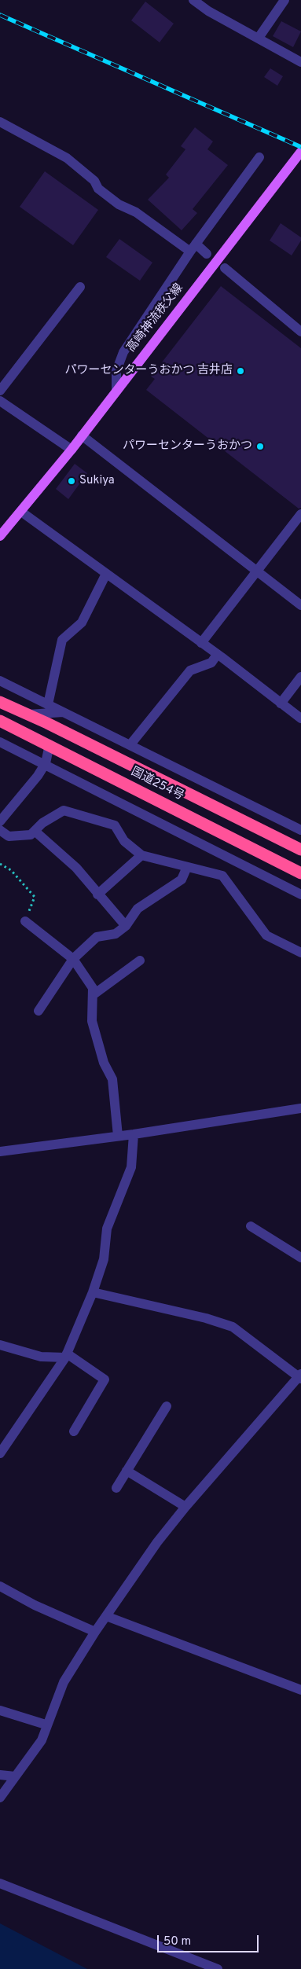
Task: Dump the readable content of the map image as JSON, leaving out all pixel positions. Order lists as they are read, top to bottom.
{
  "streets": {
    "highway": ["国道254号"],
    "main road": ["高崎神流秩父線"]
  },
  "places": ["パワーセンターうおかつ 吉井店", "パワーセンターうおかつ", "Sukiya"],
  "scale_bar": "50 m"
}
